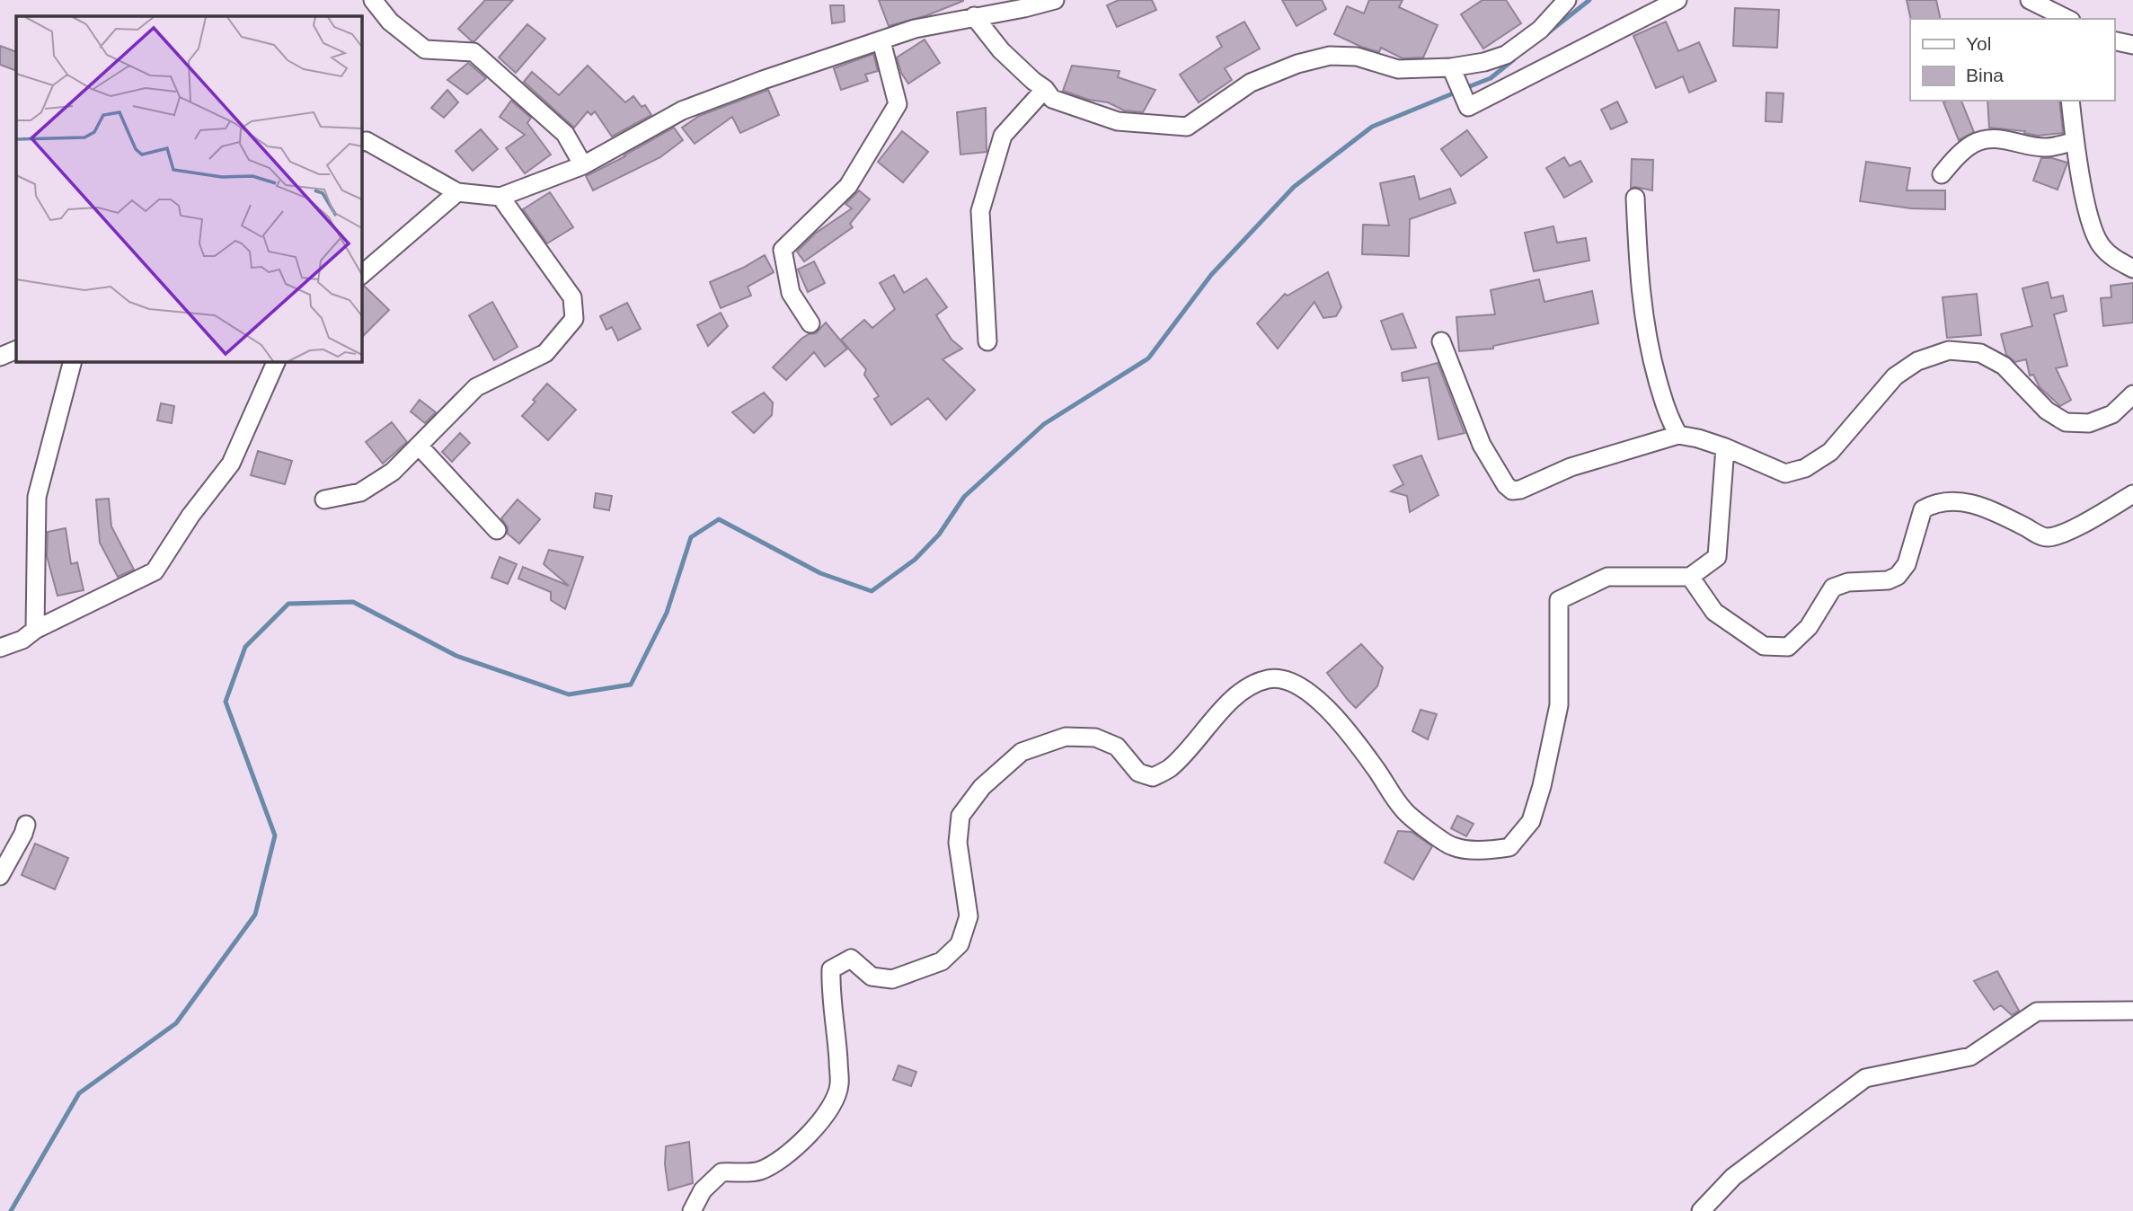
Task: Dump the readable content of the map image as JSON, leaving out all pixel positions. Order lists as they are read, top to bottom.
{
  "legend": ["Yol", "Bina"]
}
